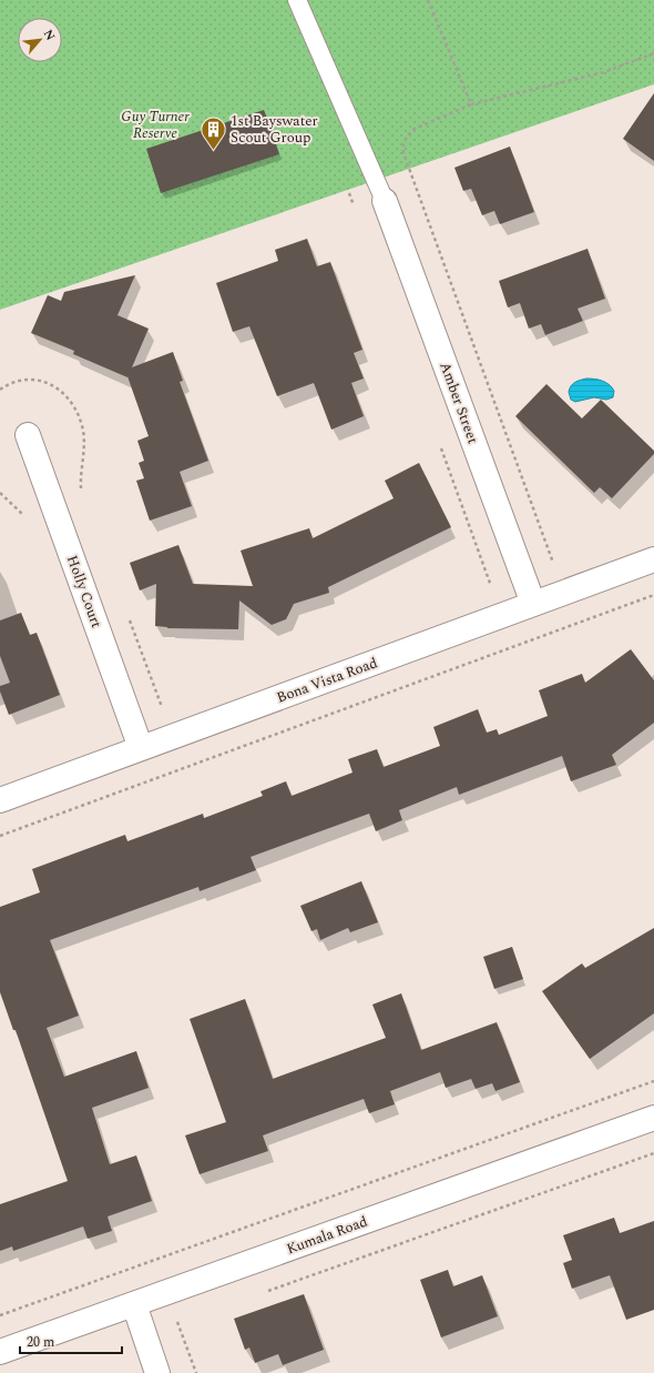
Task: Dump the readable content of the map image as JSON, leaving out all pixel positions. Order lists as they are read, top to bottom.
{
  "streets": {
    "street": [
      "Amber Street",
      "Holly Court",
      "Bona Vista Road",
      "Kumala Road"
    ]
  },
  "crossings": [
    ["Amber Street", "Bona Vista Road"],
    ["Holly Court", "Bona Vista Road"]
  ],
  "parks": ["Guy Turner Reserve"],
  "places": {
    "building": ["1st Bayswater Scout Group"]
  },
  "scale_bar": "20 m",
  "north": "top right"
}
